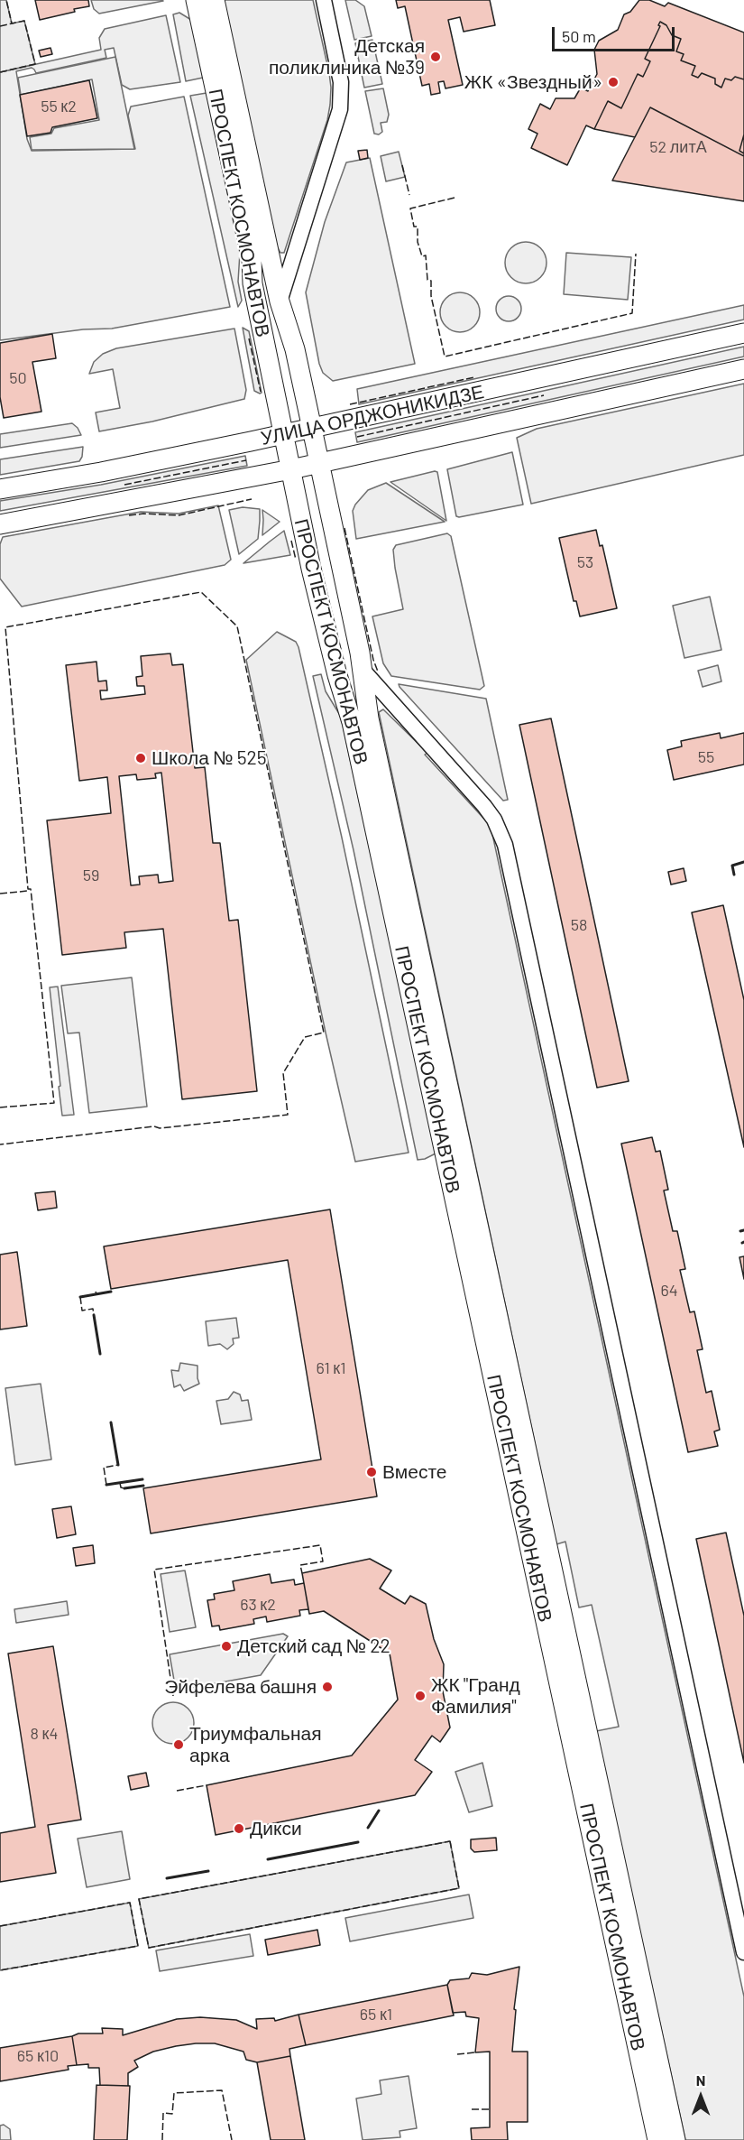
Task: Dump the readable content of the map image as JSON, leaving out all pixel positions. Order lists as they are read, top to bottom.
{
  "streets": {
    "street": ["ПРОСПЕКТ КОСМОНАВТОВ", "УЛИЦА ОРДЖОНИКИДЗЕ"]
  },
  "crossings": [
    ["ПРОСПЕКТ КОСМОНАВТОВ", "УЛИЦА ОРДЖОНИКИДЗЕ"]
  ],
  "places": [
    "Детская поликлиника №39",
    "ЖК «Звездный»",
    "Школа № 525",
    "Вместе",
    "Детский сад № 22",
    "Эйфелева башня",
    "ЖК \"Гранд Фамилия\"",
    "Триумфальная арка",
    "Дикси"
  ],
  "house_numbers": [
    "55 к2",
    "52 литА",
    "50",
    "53",
    "55",
    "59",
    "58",
    "64",
    "61 к1",
    "63 к2",
    "8 к4",
    "65 к1",
    "65 к10"
  ],
  "scale_bar": "50 m",
  "north": "top"
}
